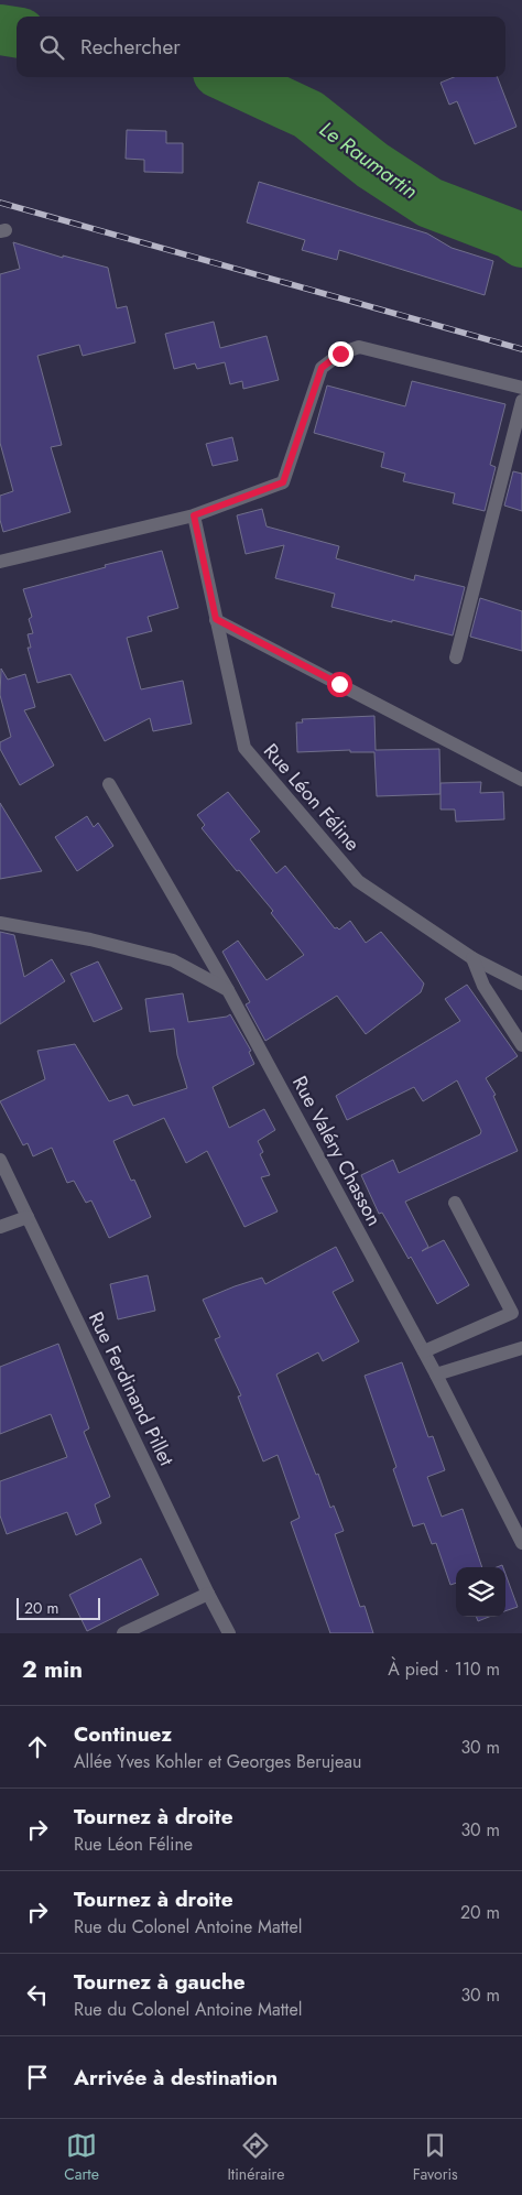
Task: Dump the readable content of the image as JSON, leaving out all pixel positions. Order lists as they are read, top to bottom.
{
  "streets": {
    "street": ["Rue Léon Féline", "Rue Valéry Chasson", "Rue Ferdinand Pillet"]
  },
  "water": ["Le Raumartin"],
  "scale_bar": "20 m",
  "page": {
    "search": "Rechercher",
    "scale": "20 m",
    "heading": ["2 min", "À pied · 110 m"],
    "list": [
      ["Continuez", "Allée Yves Kohler et Georges Berujeau", "30 m"],
      ["Tournez à droite", "Rue Léon Féline", "30 m"],
      ["Tournez à droite", "Rue du Colonel Antoine Mattel", "20 m"],
      ["Tournez à gauche", "Rue du Colonel Antoine Mattel", "30 m"],
      "Arrivée à destination"
    ],
    "nav": ["Carte", "Itinéraire", "Favoris"]
  }
}
